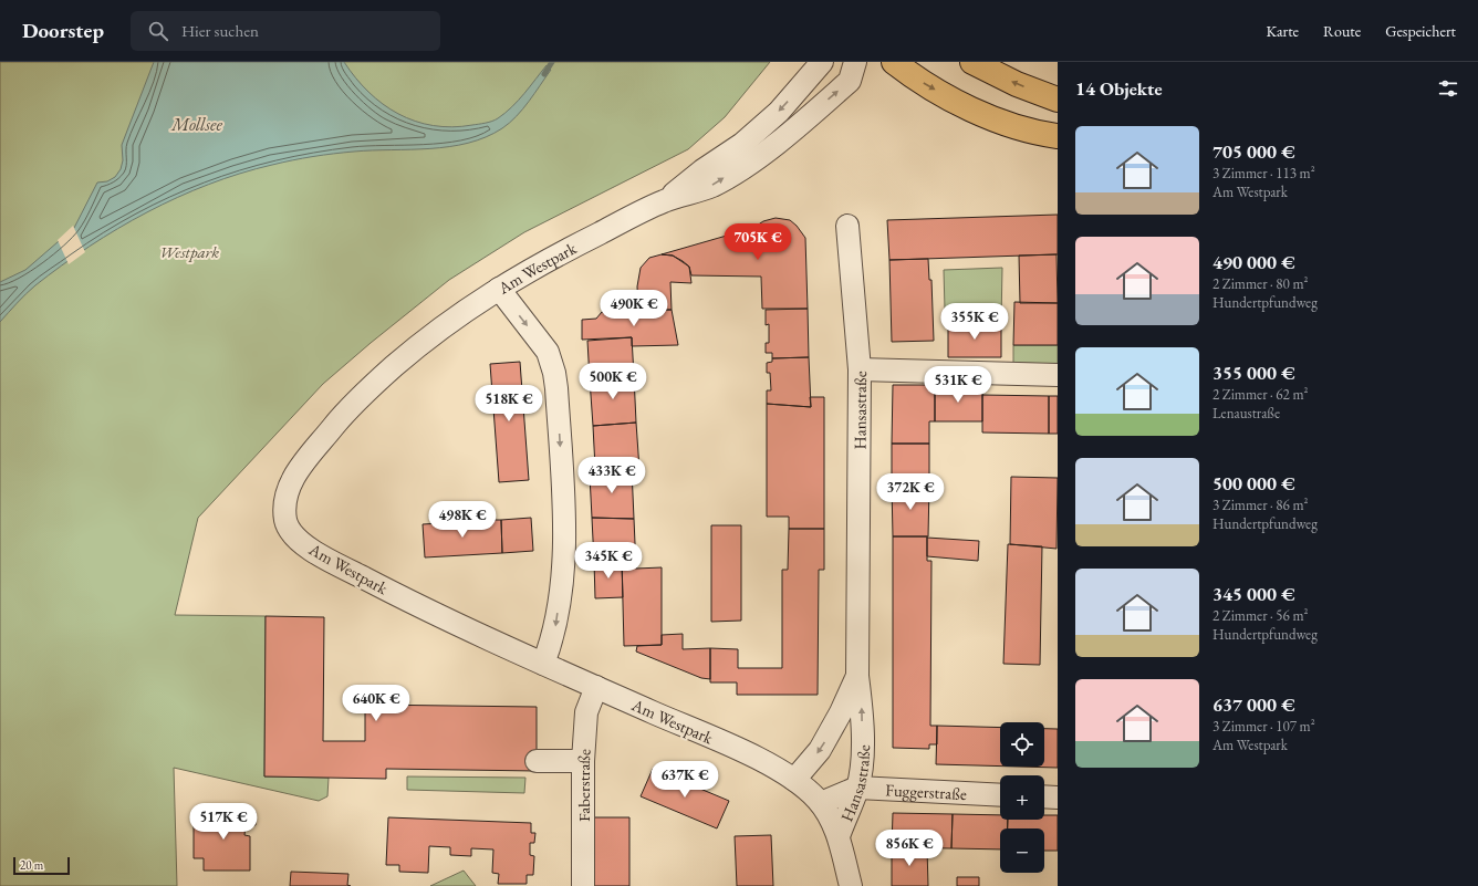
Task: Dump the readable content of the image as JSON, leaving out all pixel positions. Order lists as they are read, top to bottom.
{
  "streets": {
    "street": [
      "Am Westpark",
      "Hansastraße",
      "Faberstraße",
      "Fuggerstraße"
    ]
  },
  "crossings": [
    ["Am Westpark", "Hansastraße"],
    ["Am Westpark", "Faberstraße"],
    ["Am Westpark", "Fuggerstraße"],
    ["Hansastraße", "Fuggerstraße"]
  ],
  "water": ["Mollsee"],
  "parks": ["Westpark"],
  "scale_bar": "20 m",
  "page": {
    "header": "Doorstep",
    "search": "Hier suchen",
    "nav": ["Karte", "Route", "Gespeichert"],
    "heading": "14 Objekte",
    "list": [
      {
        "name": "705 000 €",
        "note": "3 Zimmer · 113 m² · Am Westpark"
      },
      {
        "name": "490 000 €",
        "note": "2 Zimmer · 80 m² · Hundertpfundweg"
      },
      {
        "name": "355 000 €",
        "note": "2 Zimmer · 62 m² · Lenaustraße"
      },
      {
        "name": "500 000 €",
        "note": "3 Zimmer · 86 m² · Hundertpfundweg"
      },
      {
        "name": "345 000 €",
        "note": "2 Zimmer · 56 m² · Hundertpfundweg"
      },
      {
        "name": "637 000 €",
        "note": "3 Zimmer · 107 m² · Am Westpark"
      }
    ],
    "price": [
      "705K €",
      "490K €",
      "355K €",
      "500K €",
      "531K €",
      "518K €",
      "433K €",
      "372K €",
      "498K €",
      "345K €",
      "640K €",
      "637K €",
      "517K €",
      "856K €"
    ],
    "map_buttons": ["+", "−"],
    "scale": "20 m"
  }
}
